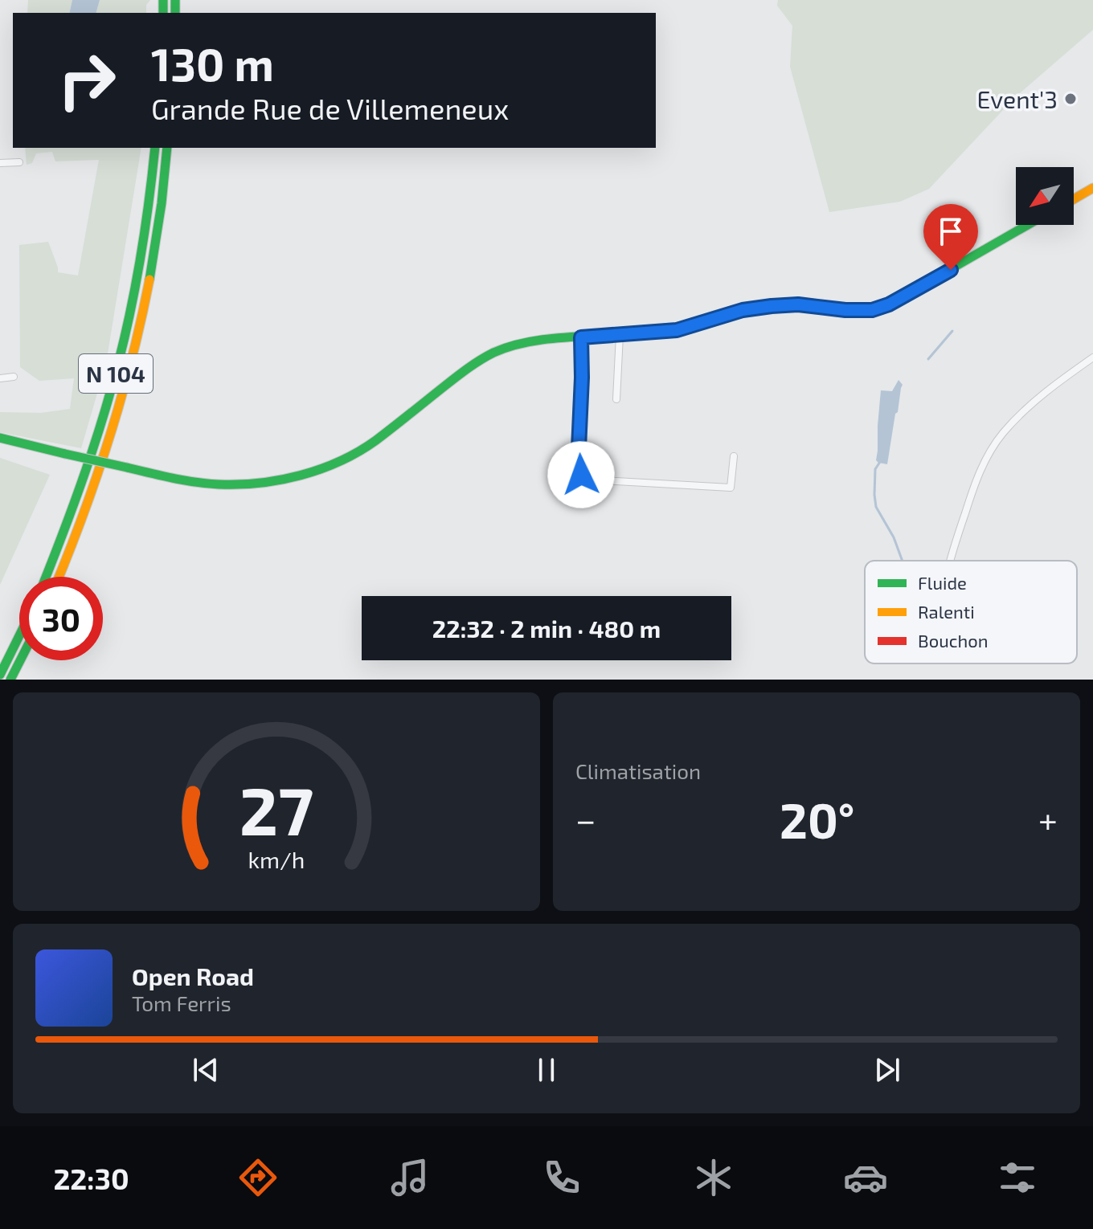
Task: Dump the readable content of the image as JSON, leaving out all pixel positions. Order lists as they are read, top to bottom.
{
  "streets": {
    "main road": ["N 104"]
  },
  "places": ["Event'3"],
  "legend": ["Fluide", "Ralenti", "Bouchon"],
  "north": "bottom left",
  "page": {
    "turn": ["130 m", "Grande Rue de Villemeneux"],
    "limit": "30",
    "trip": "22:32 · 2 min · 480 m",
    "tile": "Climatisation",
    "heat": ["−", "20°", "+"],
    "song": ["Open Road", "Tom Ferris"],
    "tabs": "22:30",
    "gauge": ["27", "km/h"]
  }
}
